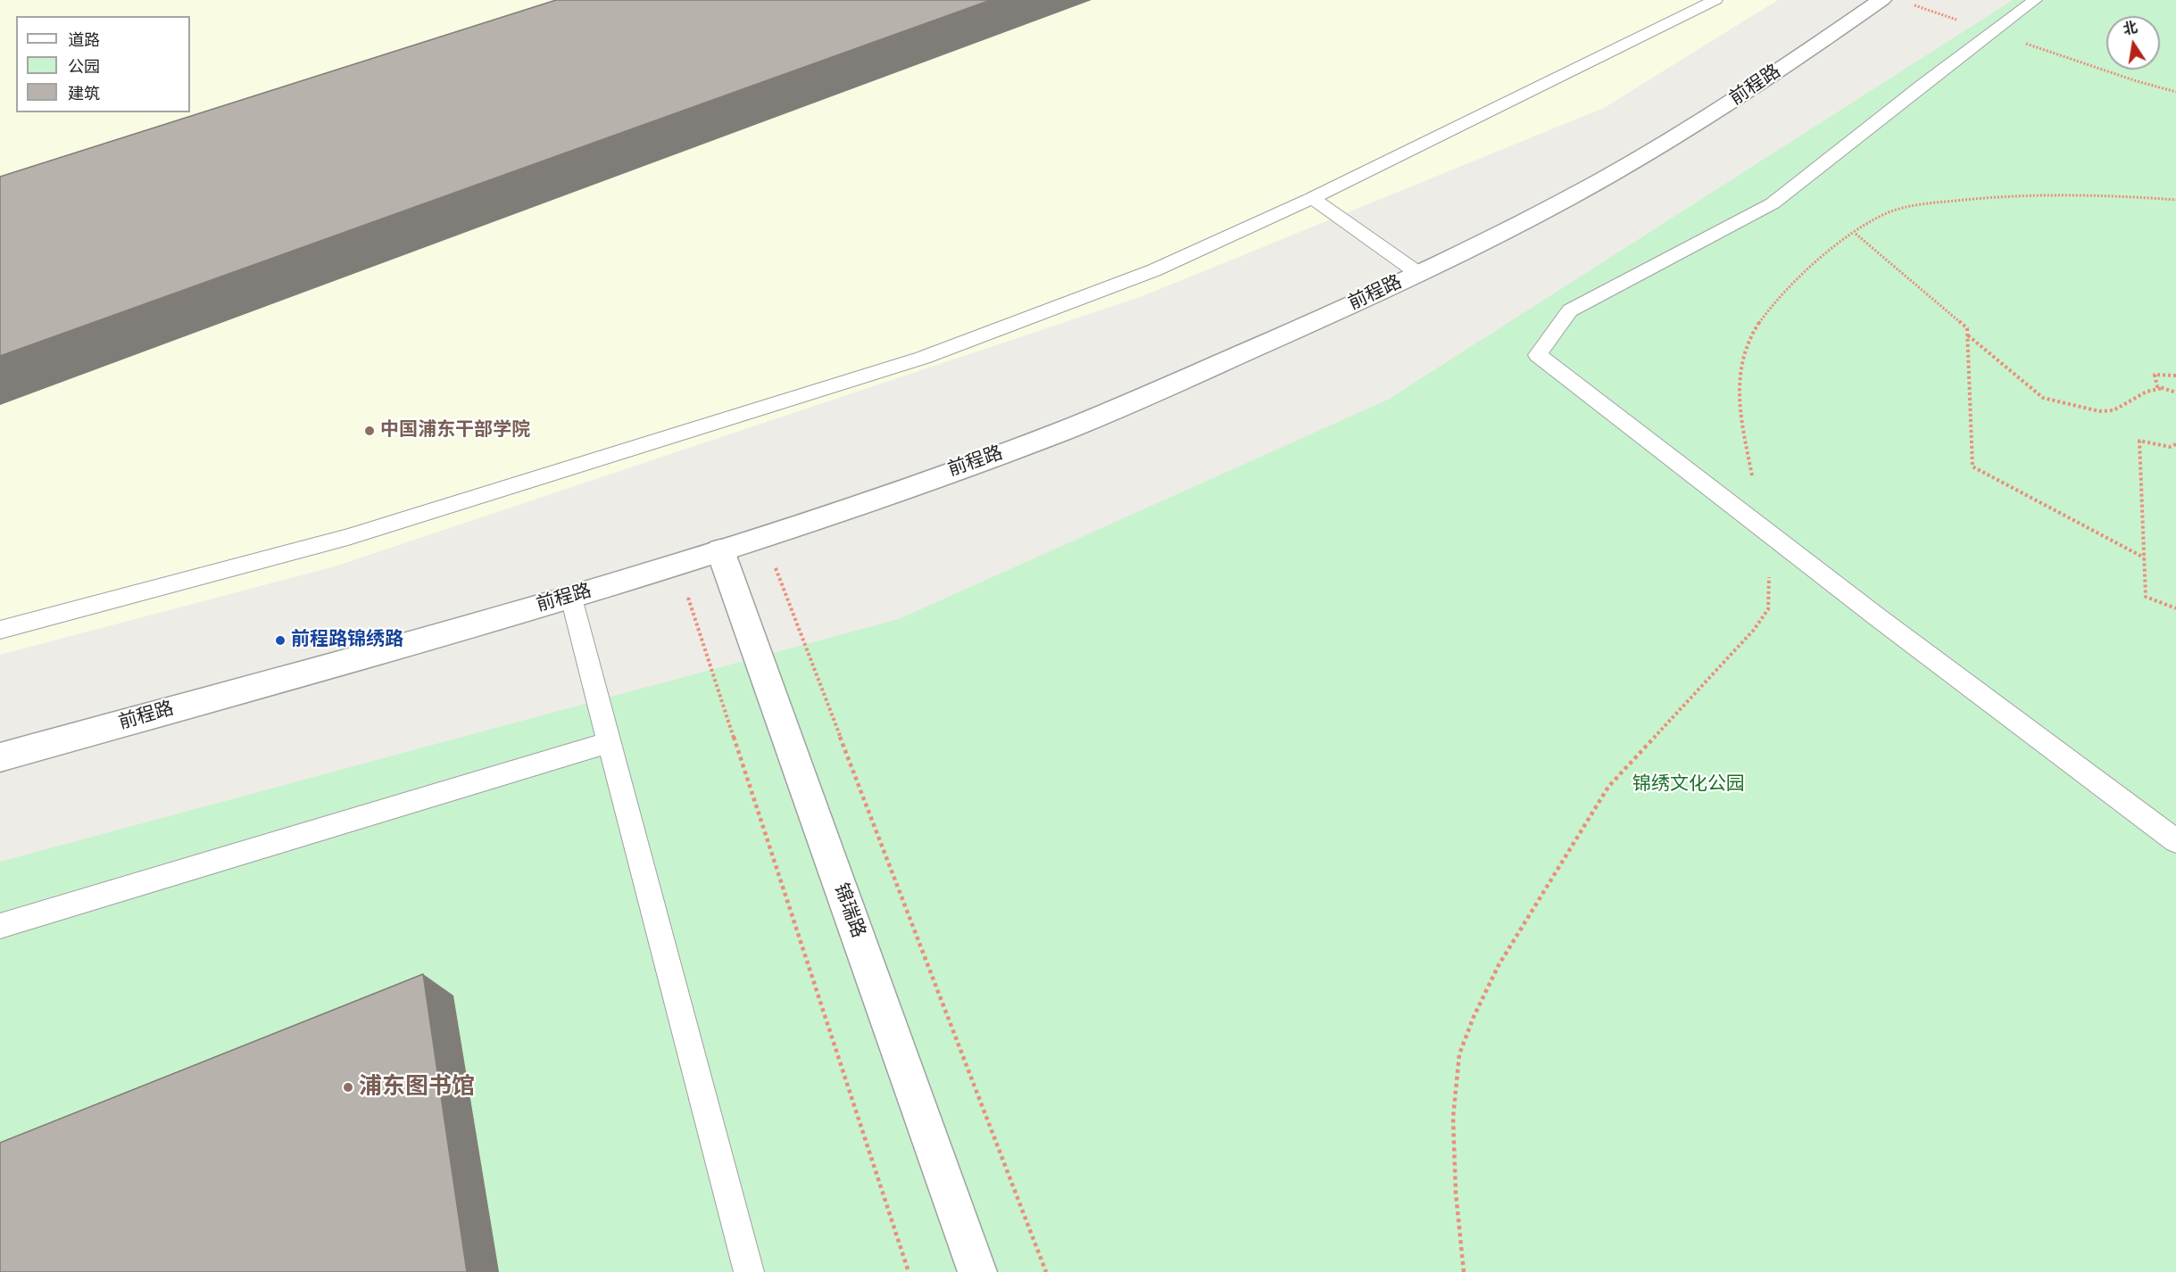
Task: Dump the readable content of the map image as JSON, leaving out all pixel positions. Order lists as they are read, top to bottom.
{
  "streets": {
    "street": ["前程路", "锦瑞路"]
  },
  "crossings": [
    ["前程路", "锦瑞路"]
  ],
  "parks": ["锦绣文化公园"],
  "places": ["中国浦东干部学院", "前程路锦绣路", "浦东图书馆"],
  "legend": ["道路", "公园", "建筑"],
  "north": "top"
}
